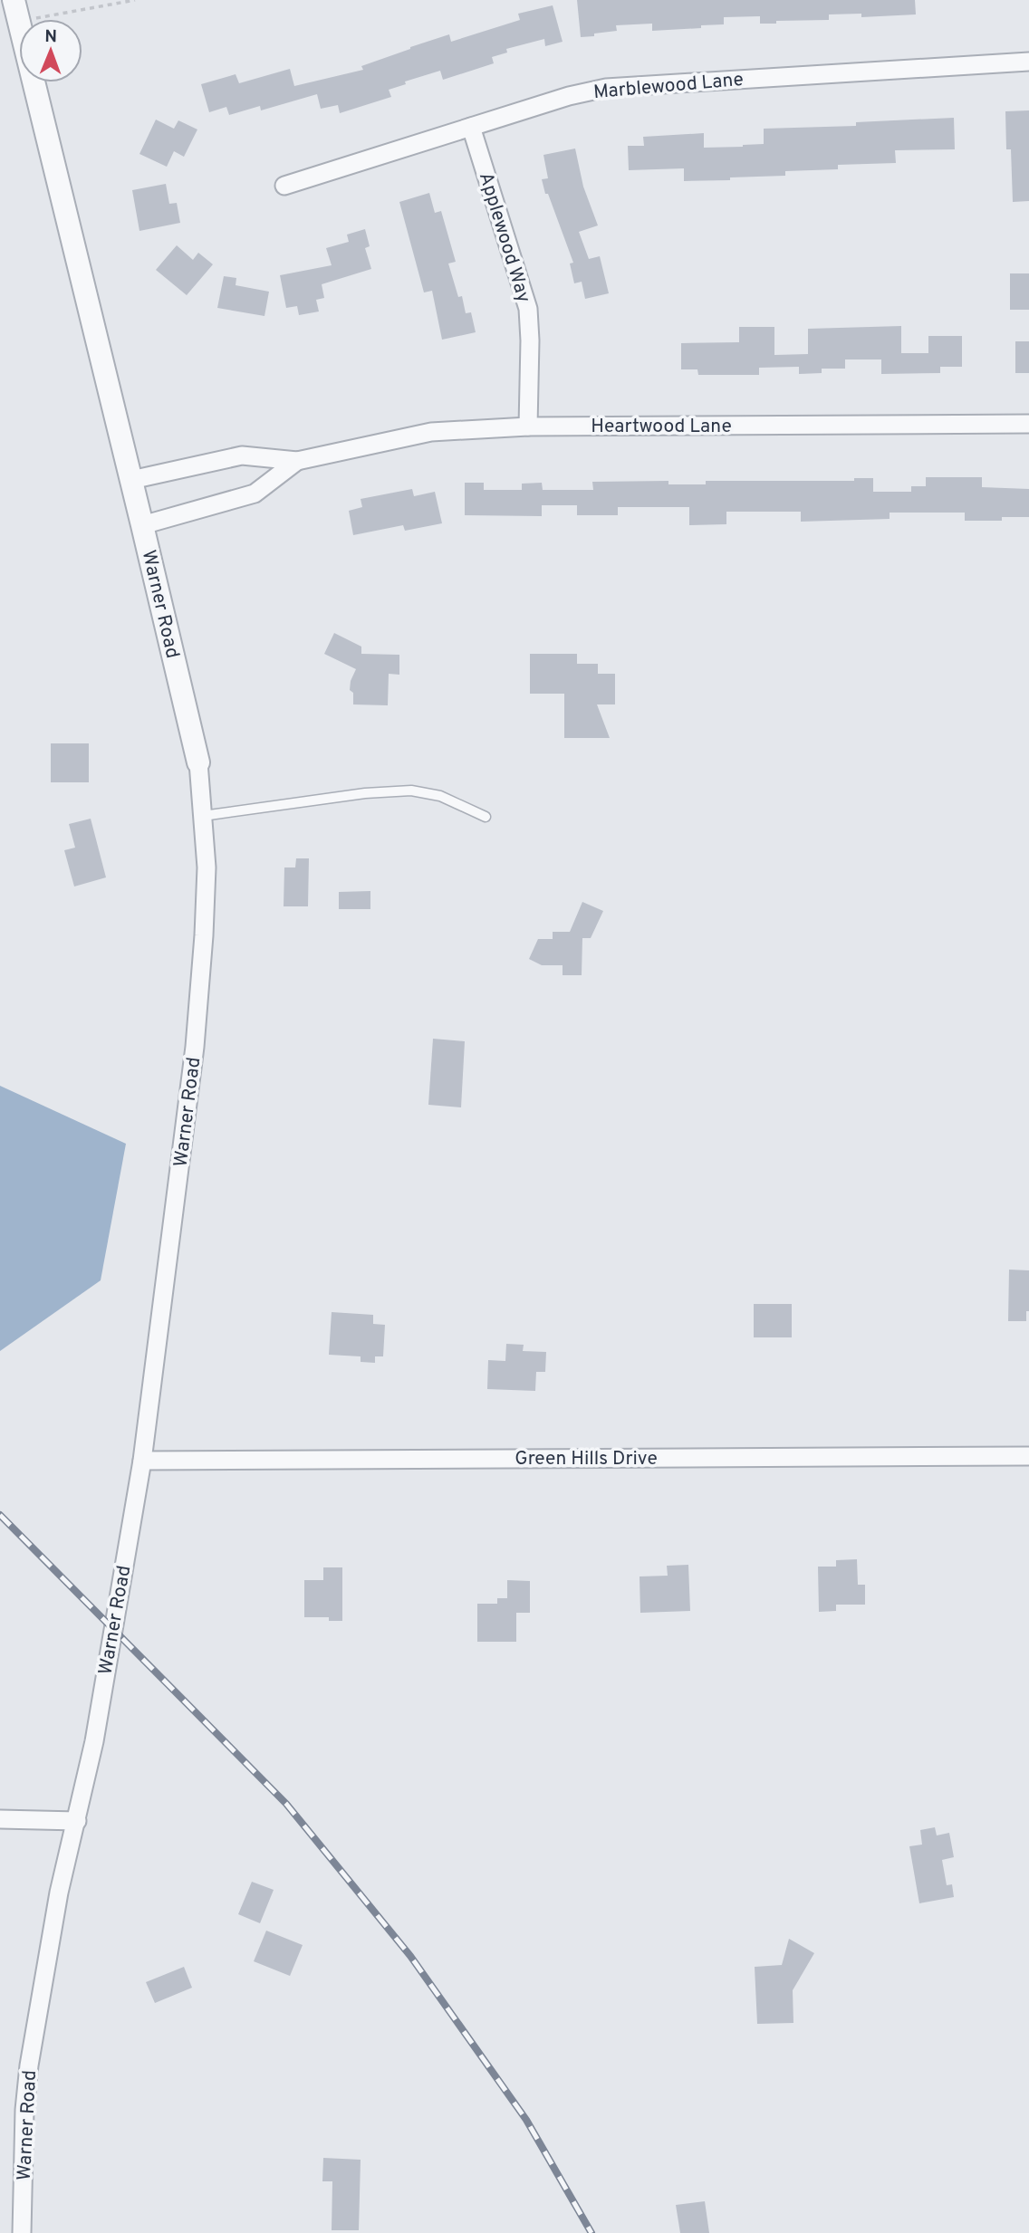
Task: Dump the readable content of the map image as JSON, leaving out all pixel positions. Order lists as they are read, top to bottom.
{
  "streets": {
    "street": [
      "Marblewood Lane",
      "Applewood Way",
      "Heartwood Lane",
      "Warner Road",
      "Green Hills Drive"
    ]
  },
  "crossings": [
    ["Marblewood Lane", "Applewood Way"],
    ["Applewood Way", "Heartwood Lane"],
    ["Heartwood Lane", "Warner Road"],
    ["Warner Road", "Green Hills Drive"]
  ],
  "north": "top"
}
